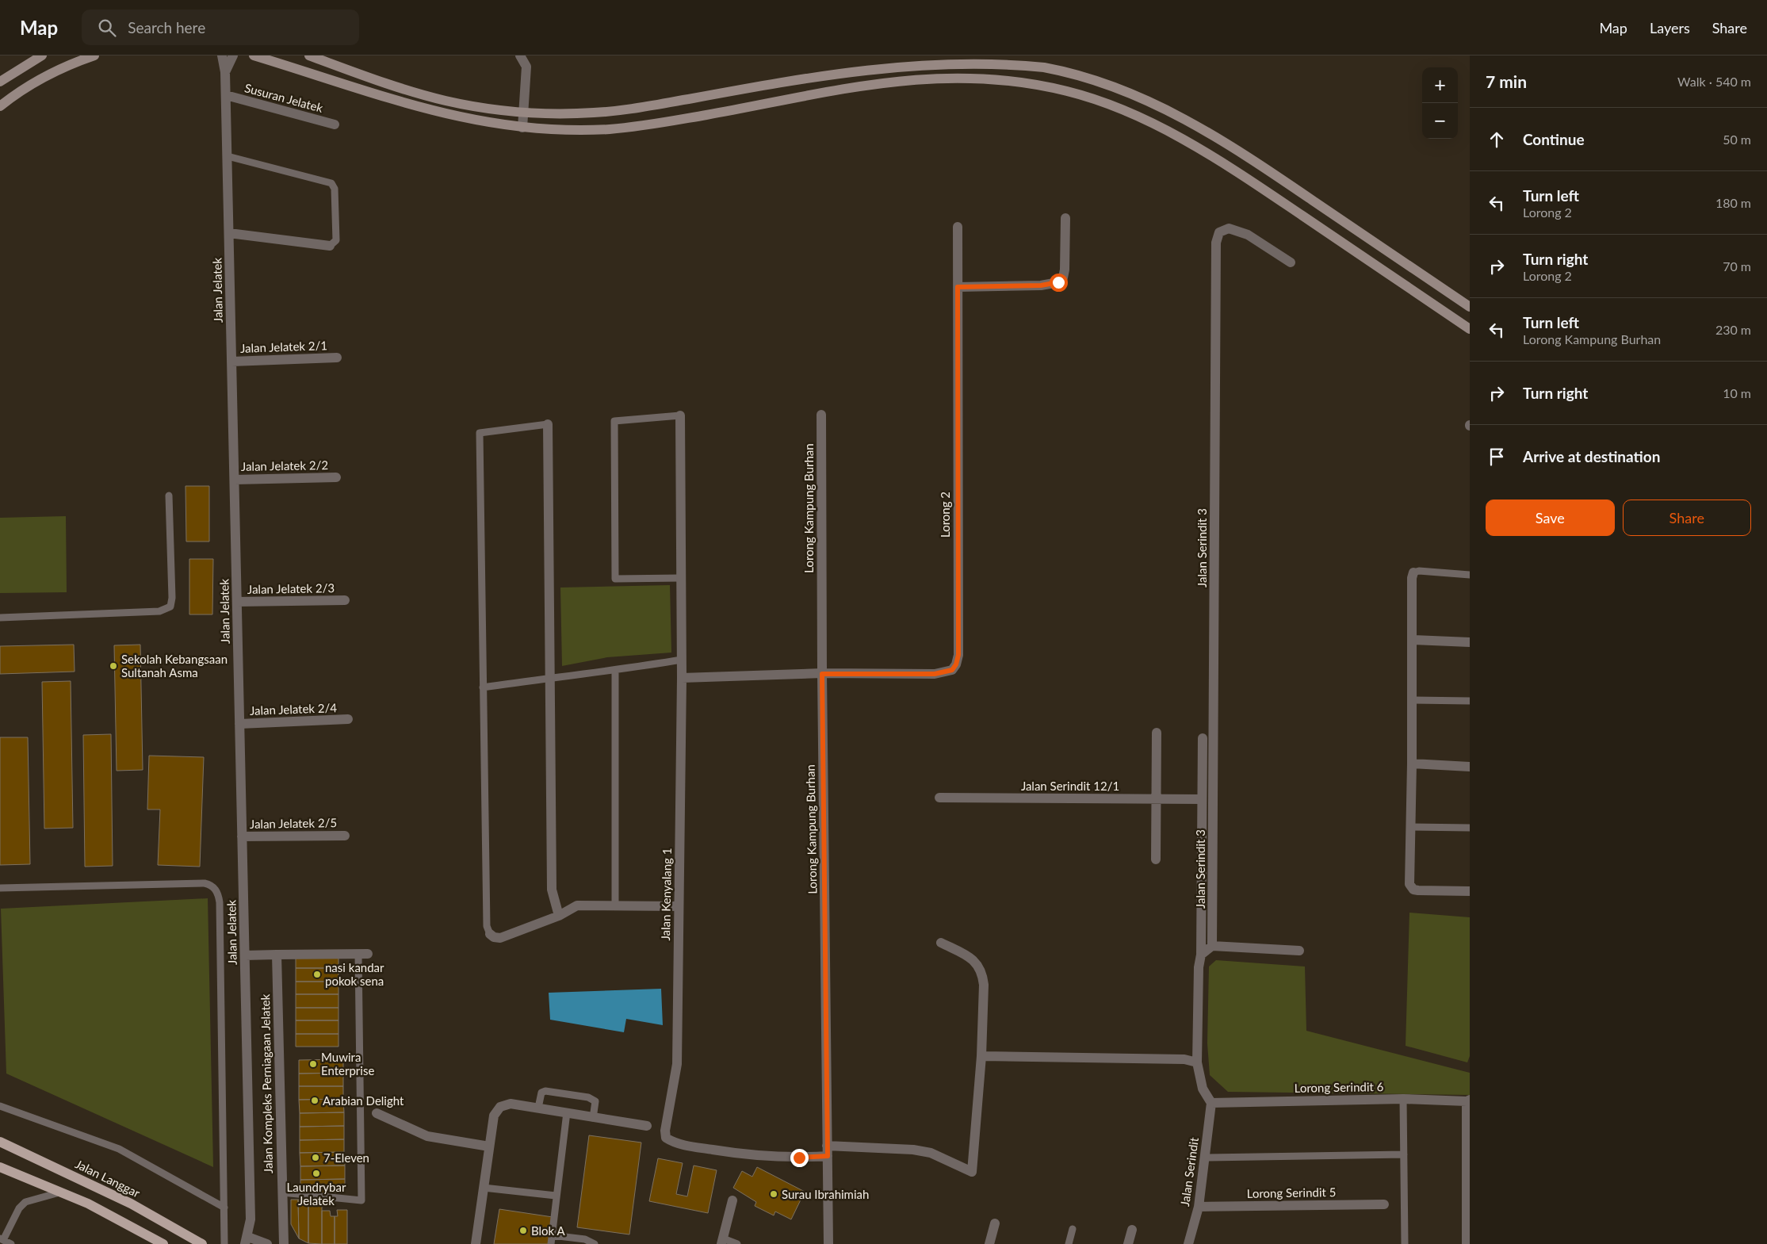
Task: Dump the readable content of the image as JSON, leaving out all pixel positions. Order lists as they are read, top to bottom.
{
  "streets": {
    "main road": ["Jalan Langgar"],
    "street": [
      "Susuran Jelatek",
      "Jalan Jelatek",
      "Jalan Jelatek 2/1",
      "Jalan Jelatek 2/2",
      "Lorong Kampung Burhan",
      "Lorong 2",
      "Jalan Serindit 3",
      "Jalan Jelatek 2/3",
      "Jalan Jelatek 2/4",
      "Jalan Serindit 12/1",
      "Jalan Jelatek 2/5",
      "Jalan Kenyalang 1",
      "Jalan Kompleks Perniagaan Jelatek",
      "Lorong Serindit 6",
      "Jalan Serindit",
      "Lorong Serindit 5"
    ]
  },
  "crossings": [
    ["Susuran Jelatek", "Jalan Jelatek"],
    ["Jalan Jelatek", "Jalan Jelatek 2/1"],
    ["Jalan Jelatek", "Jalan Jelatek 2/2"],
    ["Jalan Jelatek", "Jalan Jelatek 2/3"],
    ["Jalan Jelatek", "Jalan Jelatek 2/4"],
    ["Jalan Jelatek", "Jalan Jelatek 2/5"],
    ["Lorong Kampung Burhan", "Lorong 2"],
    ["Lorong Kampung Burhan", "Jalan Kenyalang 1"],
    ["Lorong 2", "Jalan Kenyalang 1"],
    ["Lorong Serindit 6", "Jalan Serindit"],
    ["Jalan Serindit", "Lorong Serindit 5"]
  ],
  "places": [
    "Sekolah Kebangsaan Sultanah Asma",
    "nasi kandar pokok sena",
    "Muwira Enterprise",
    "Arabian Delight",
    "7-Eleven",
    "Laundrybar Jelatek",
    "Surau Ibrahimiah",
    "Blok A"
  ],
  "page": {
    "header": "Map",
    "search": "Search here",
    "nav": ["Map", "Layers", "Share"],
    "heading": ["7 min", "Walk · 540 m"],
    "map_buttons": ["+", "−"],
    "list": [
      ["Continue", "50 m"],
      ["Turn left", "Lorong 2", "180 m"],
      ["Turn right", "Lorong 2", "70 m"],
      ["Turn left", "Lorong Kampung Burhan", "230 m"],
      ["Turn right", "10 m"],
      "Arrive at destination"
    ],
    "buttons": ["Save", "Share"]
  }
}
